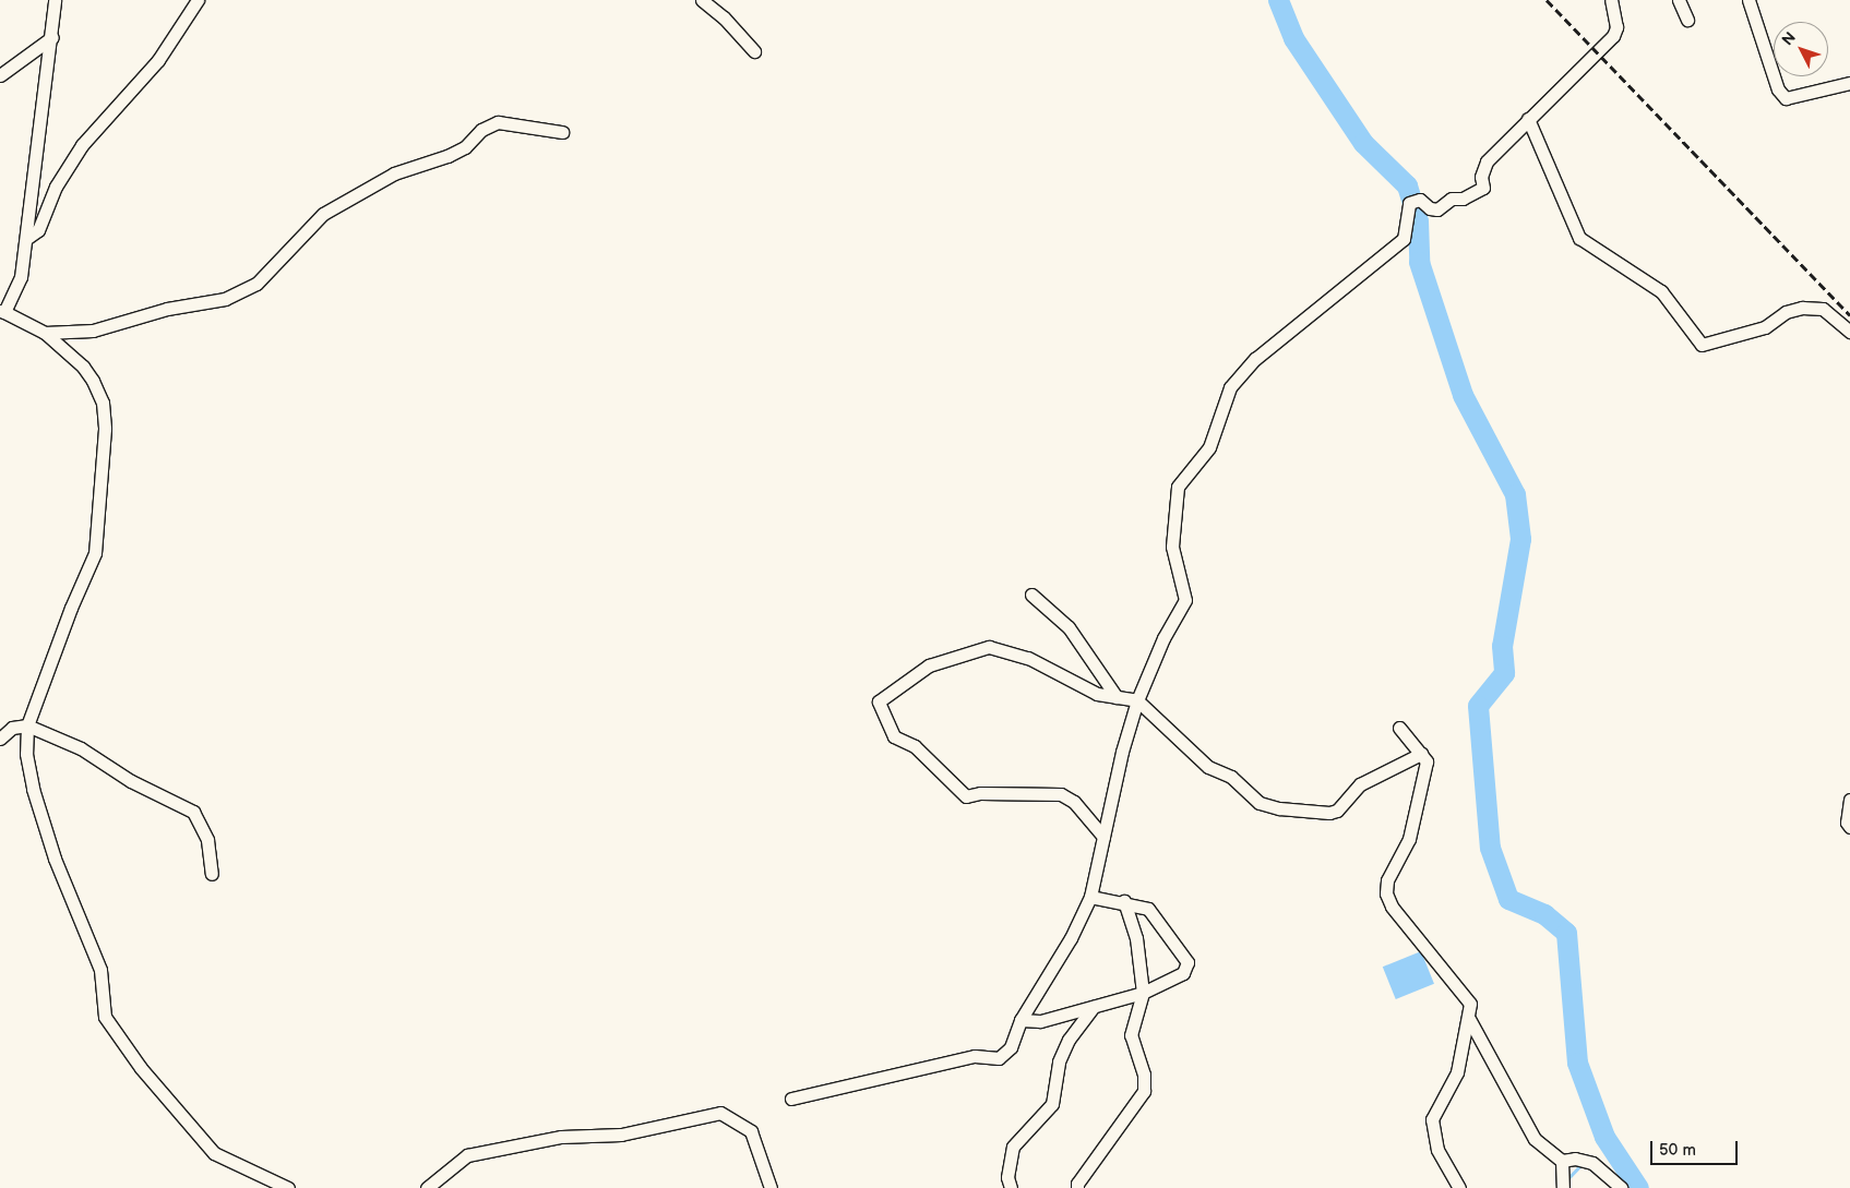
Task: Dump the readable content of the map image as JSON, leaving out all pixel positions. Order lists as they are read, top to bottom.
{
  "scale_bar": "50 m",
  "north": "top left"
}
